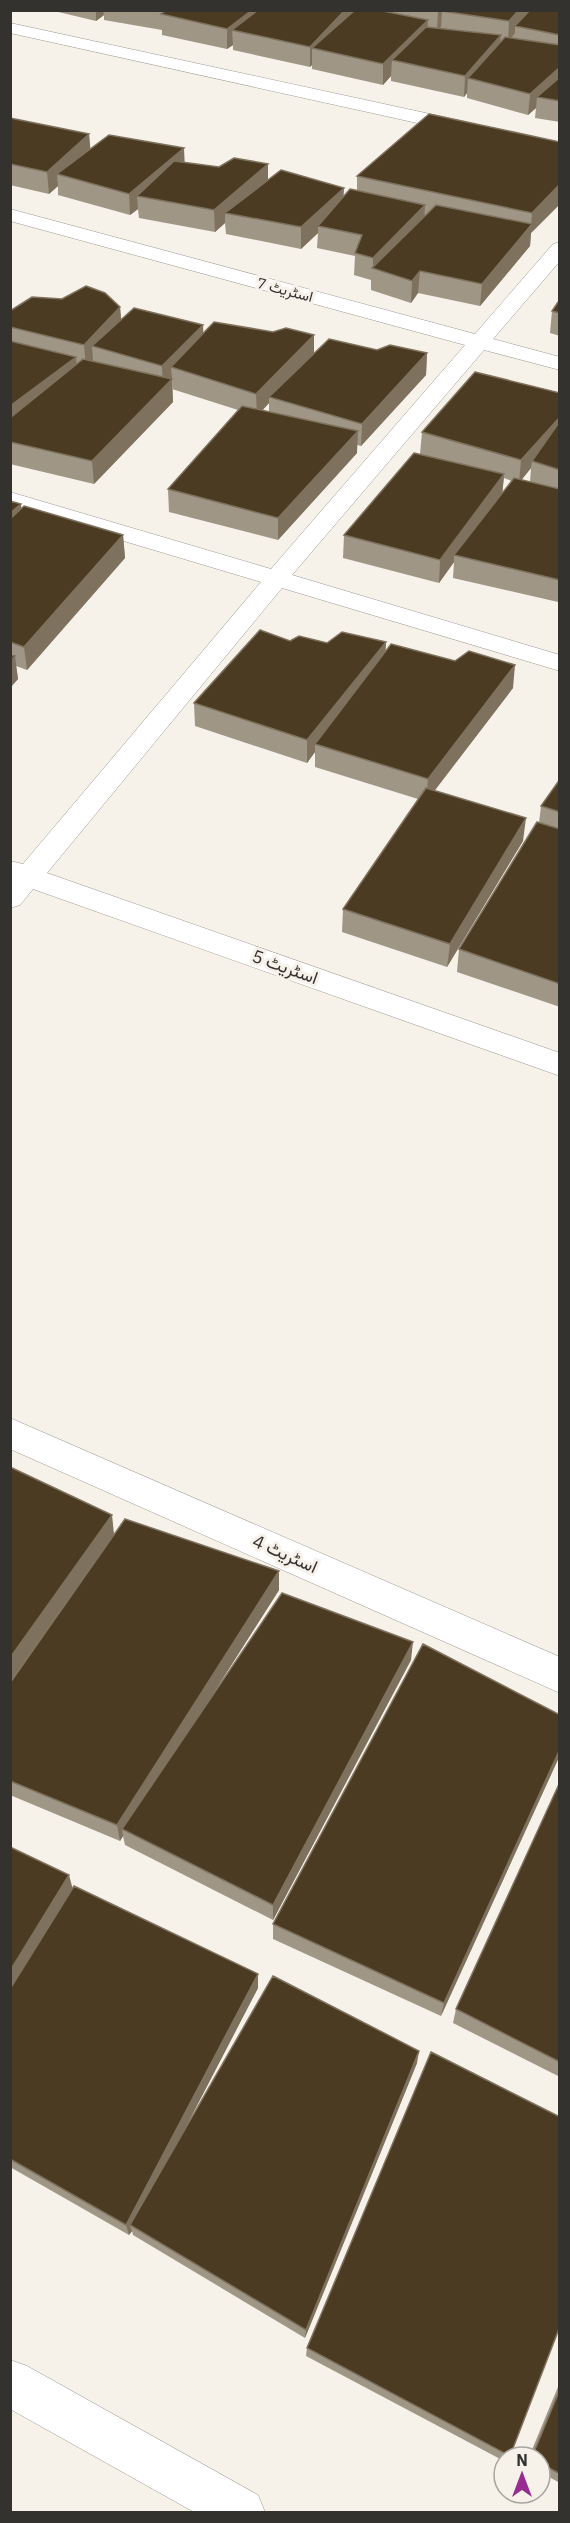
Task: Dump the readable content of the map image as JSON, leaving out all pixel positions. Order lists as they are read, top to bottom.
{
  "streets": {
    "street": ["اسٹریٹ 7", "اسٹریٹ 5", "اسٹریٹ 4"]
  },
  "north": "top"
}
